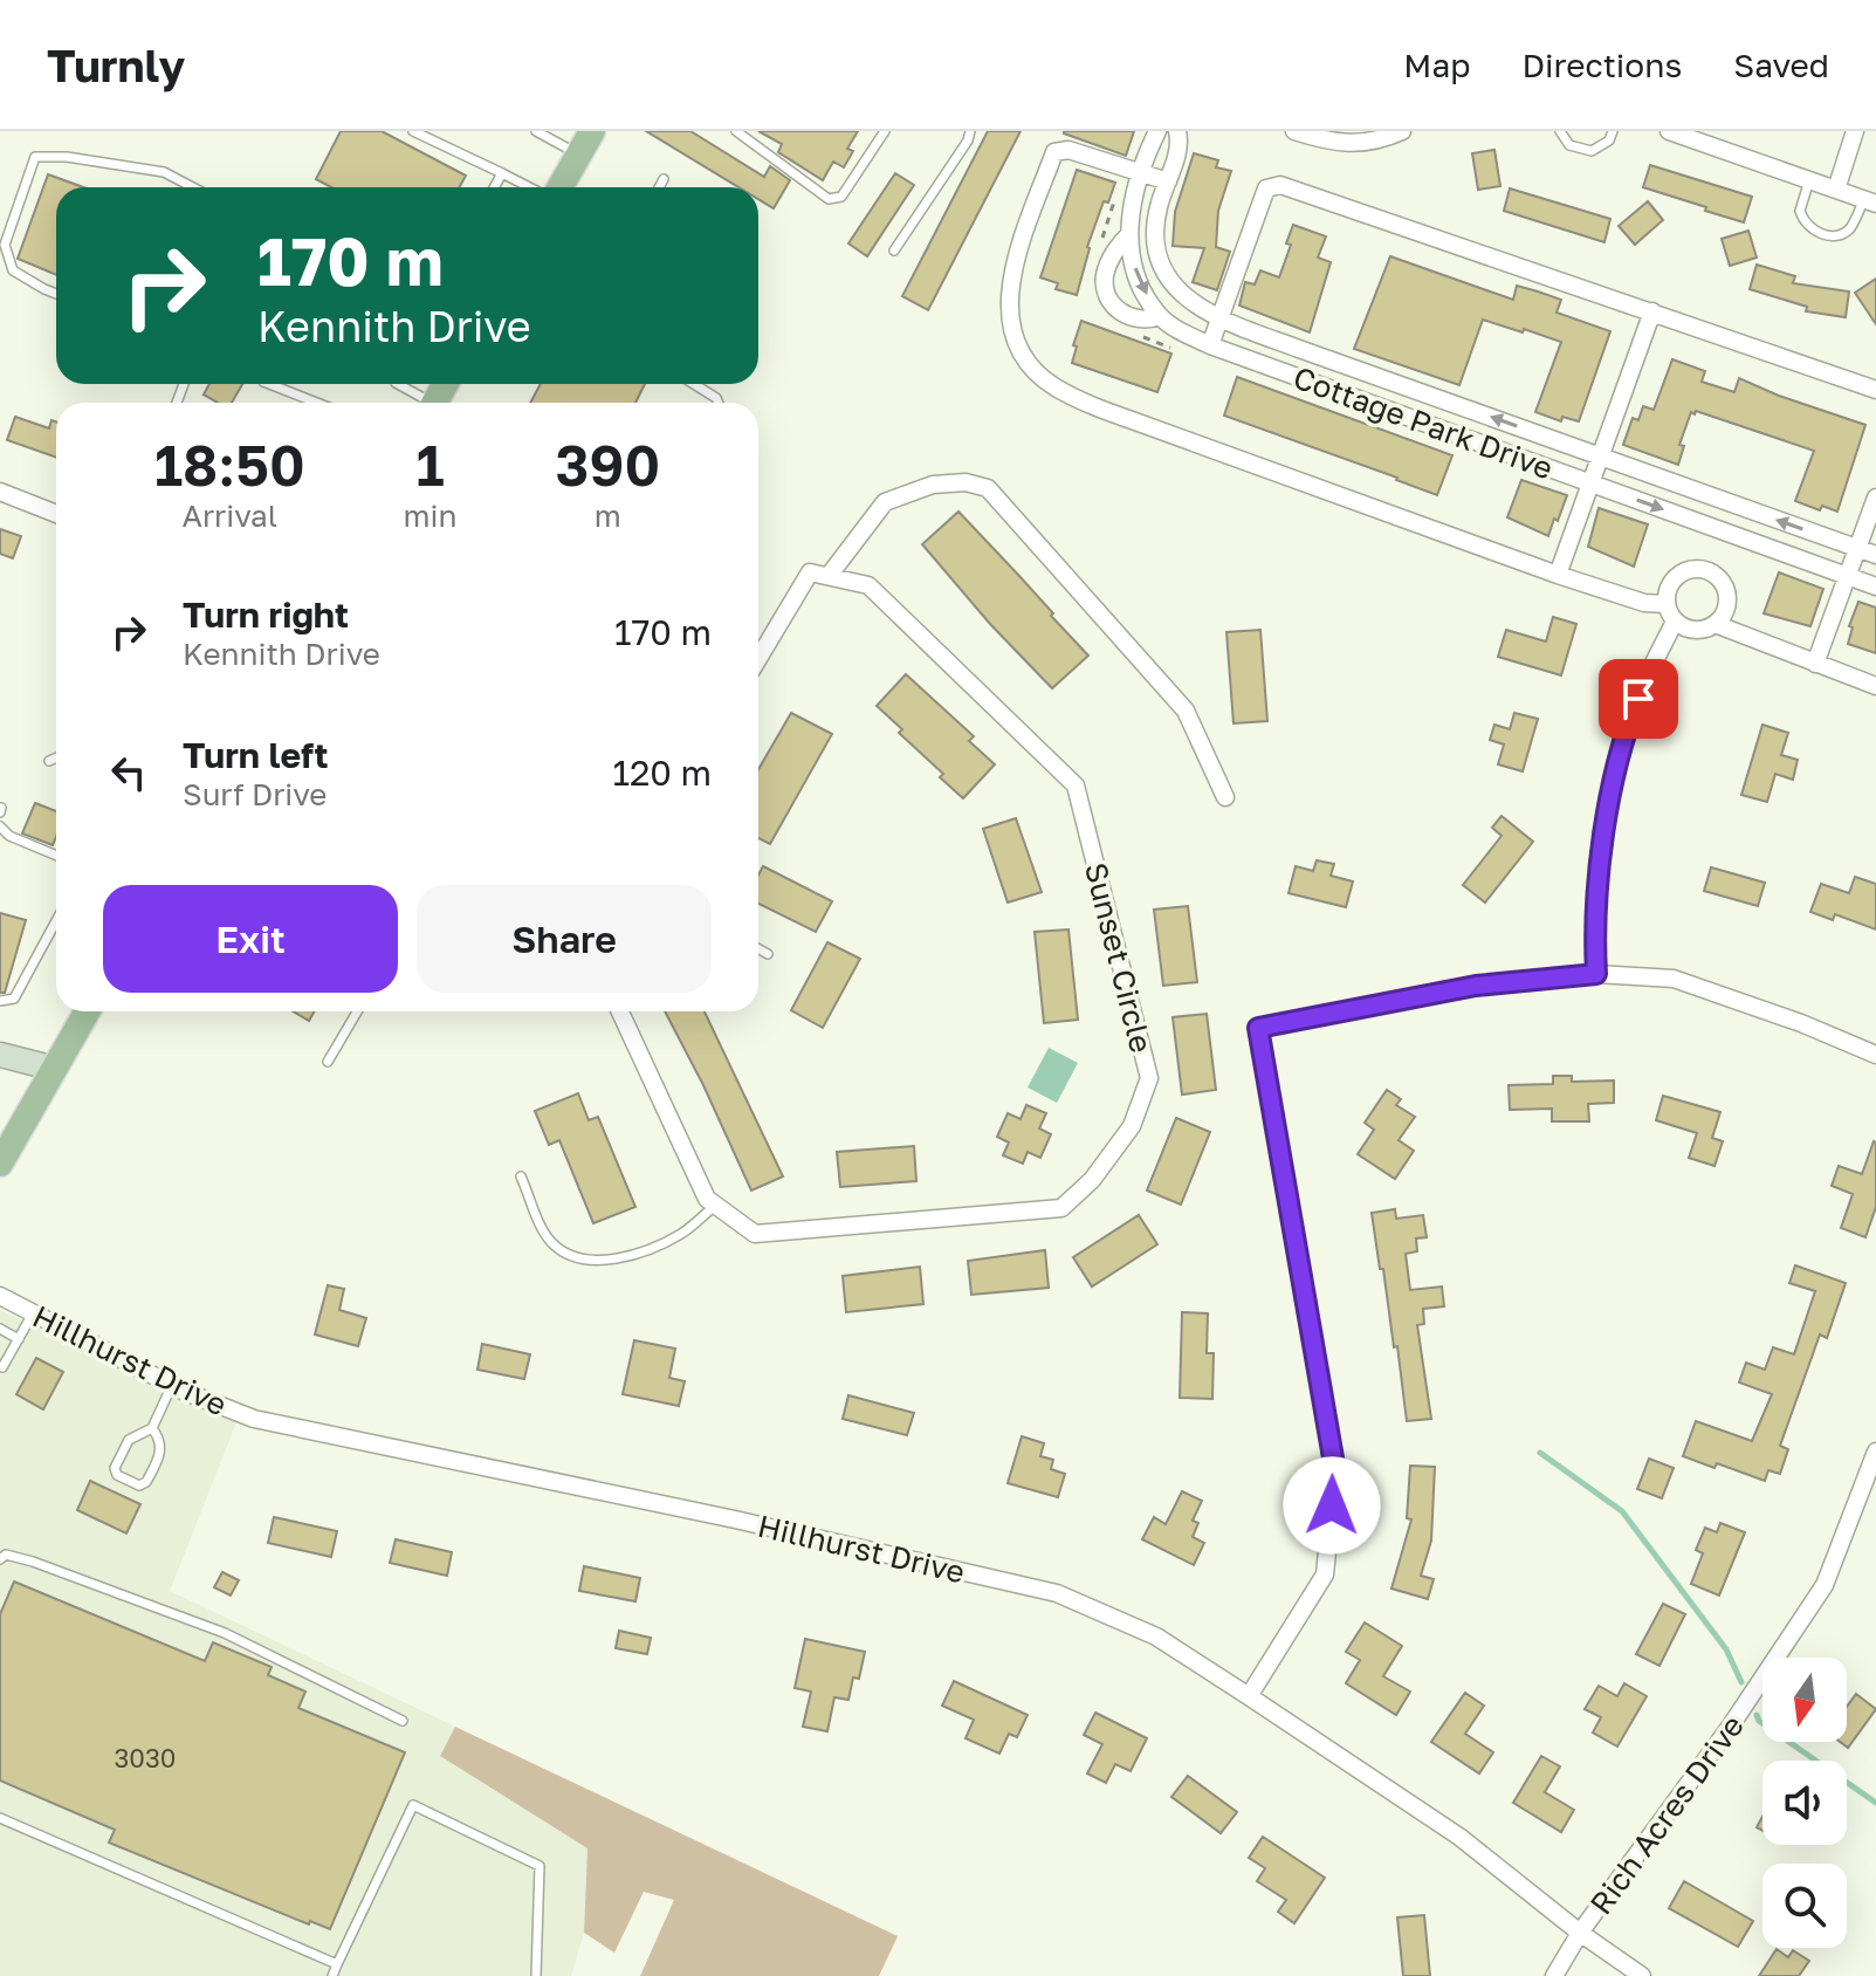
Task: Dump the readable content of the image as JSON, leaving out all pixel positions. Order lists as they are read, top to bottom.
{
  "streets": {
    "street": [
      "Cottage Park Drive",
      "Sunset Circle",
      "Hillhurst Drive",
      "Rich Acres Drive"
    ]
  },
  "crossings": [
    ["Hillhurst Drive", "Rich Acres Drive"]
  ],
  "house_numbers": ["3030"],
  "north": "bottom",
  "page": {
    "header": "Turnly",
    "nav": ["Map", "Directions", "Saved"],
    "turn": ["170 m", "Kennith Drive"],
    "eta": [
      "18:50",
      "Arrival",
      "1",
      "min",
      "390",
      "m"
    ],
    "list": [
      {
        "name": "Turn right",
        "note": "Kennith Drive",
        "value": "170 m"
      },
      {
        "name": "Turn left",
        "note": "Surf Drive",
        "value": "120 m"
      }
    ],
    "buttons": ["Exit", "Share"]
  }
}
